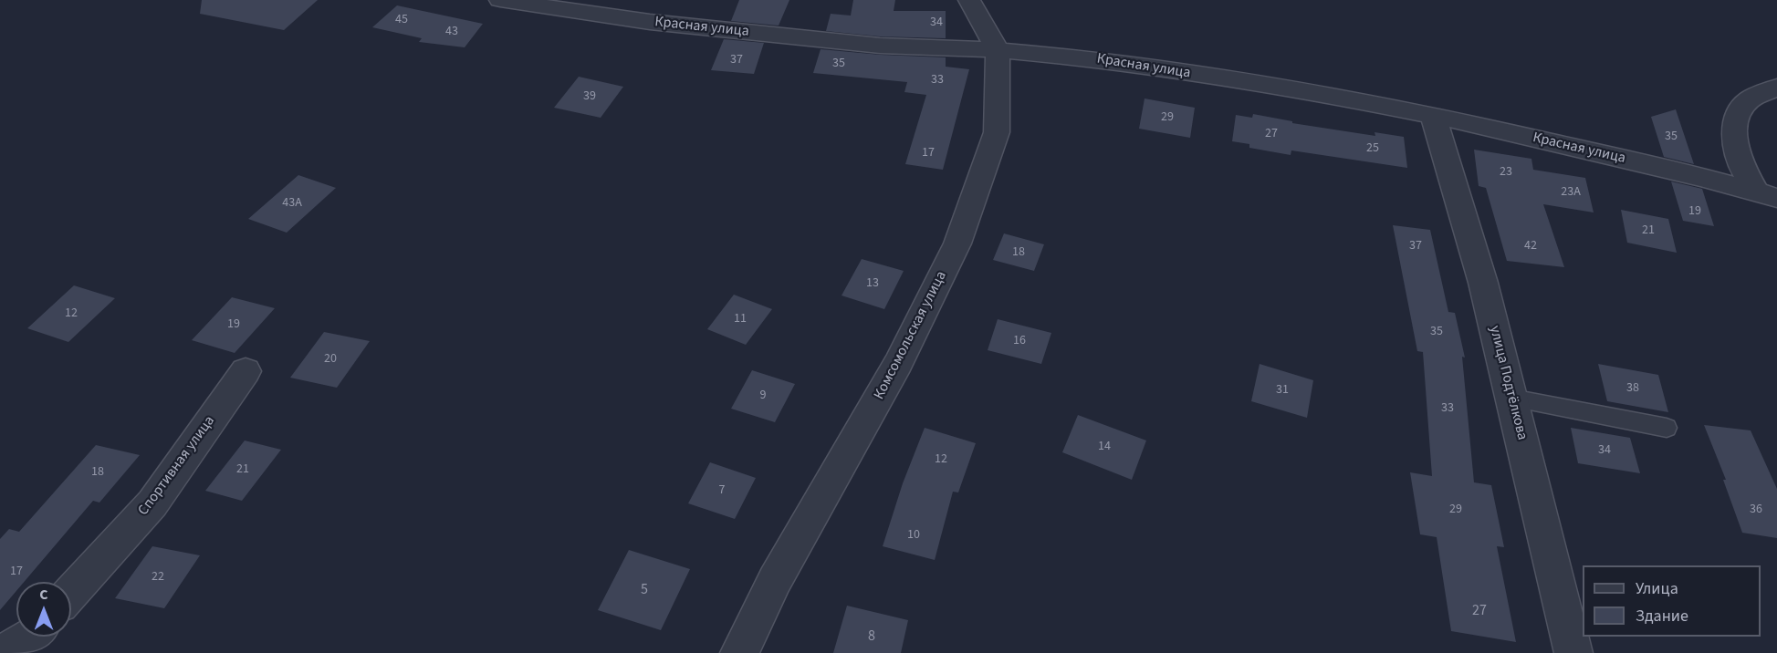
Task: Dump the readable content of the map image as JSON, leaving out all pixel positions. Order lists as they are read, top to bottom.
{
  "streets": {
    "street": [
      "Красная улица",
      "Комсомольская улица",
      "улица Подтёлкова",
      "Спортивная улица"
    ]
  },
  "crossings": [
    ["Красная улица", "Комсомольская улица"],
    ["Красная улица", "улица Подтёлкова"]
  ],
  "house_numbers": [
    "45",
    "34",
    "43",
    "37",
    "35",
    "33",
    "39",
    "29",
    "27",
    "35",
    "25",
    "17",
    "23",
    "23А",
    "43А",
    "19",
    "21",
    "37",
    "42",
    "18",
    "13",
    "12",
    "11",
    "19",
    "35",
    "16",
    "20",
    "38",
    "31",
    "9",
    "33",
    "14",
    "34",
    "12",
    "21",
    "18",
    "7",
    "29",
    "36",
    "10",
    "17",
    "22",
    "5",
    "27",
    "8"
  ],
  "legend": ["Улица", "Здание"],
  "north": "top"
}
